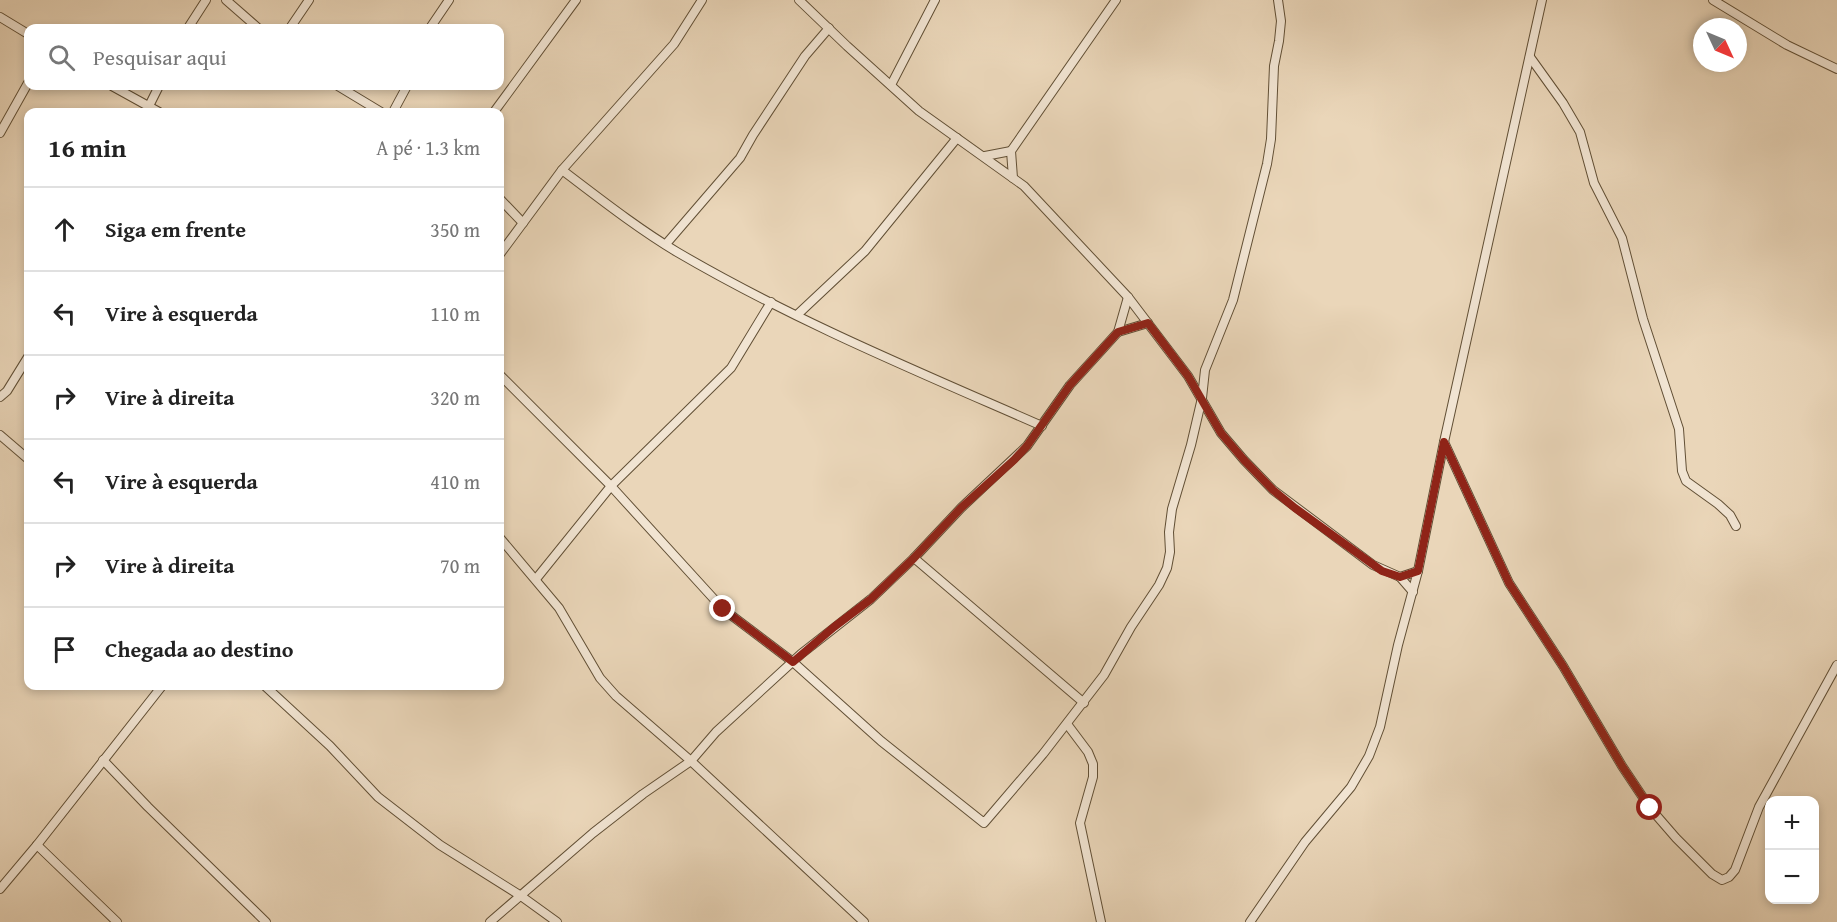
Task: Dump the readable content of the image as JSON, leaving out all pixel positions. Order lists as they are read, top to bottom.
{
  "north": "bottom right",
  "page": {
    "search": "Pesquisar aqui",
    "heading": ["16 min", "A pé · 1.3 km"],
    "list": [
      ["Siga em frente", "350 m"],
      ["Vire à esquerda", "110 m"],
      ["Vire à direita", "320 m"],
      ["Vire à esquerda", "410 m"],
      ["Vire à direita", "70 m"],
      "Chegada ao destino"
    ],
    "map_buttons": ["+", "−"]
  }
}
